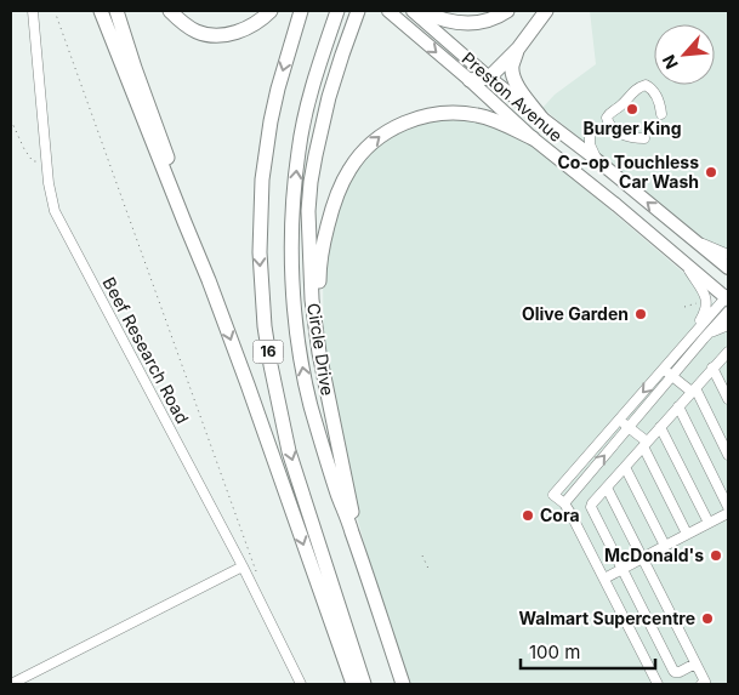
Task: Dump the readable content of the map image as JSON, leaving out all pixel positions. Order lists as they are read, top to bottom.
{
  "streets": {
    "highway": ["Circle Drive", "16"],
    "main road": ["Preston Avenue"],
    "street": ["Beef Research Road"]
  },
  "places": [
    "Burger King",
    "Co-op Touchless Car Wash",
    "Olive Garden",
    "Cora",
    "McDonald's",
    "Walmart Supercentre"
  ],
  "scale_bar": "100 m",
  "north": "bottom left"
}
